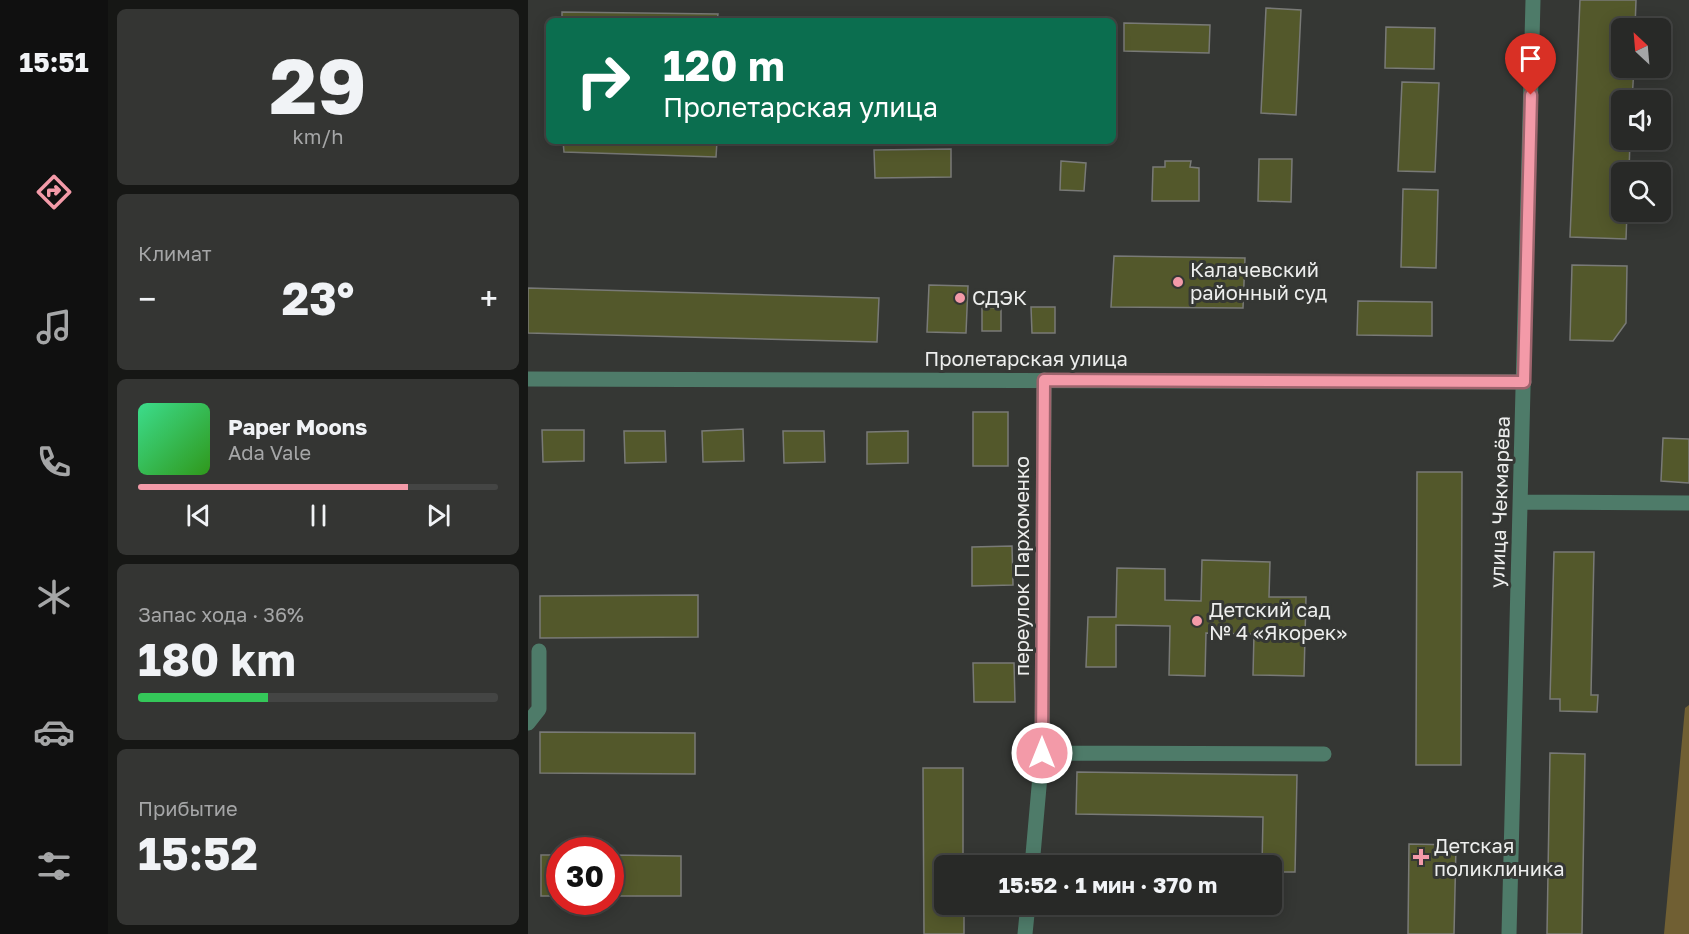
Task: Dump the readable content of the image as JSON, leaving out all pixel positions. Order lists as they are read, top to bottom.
{
  "streets": {
    "street": ["Пролетарская улица", "улица Чекмарёва", "переулок Пархоменко"]
  },
  "crossings": [
    ["Пролетарская улица", "улица Чекмарёва"],
    ["Пролетарская улица", "переулок Пархоменко"]
  ],
  "places": {
    "other": ["Калачевский районный суд", "СДЭК", "Детский сад № 4 «Якорек»"],
    "health": ["Детская поликлиника"]
  },
  "north": "top left",
  "page": {
    "tabs": "15:51",
    "tile": [
      ["29", "km/h"],
      "Климат",
      ["Запас хода · 36%", "180 km"],
      ["Прибытие", "15:52"]
    ],
    "turn": ["120 m", "Пролетарская улица"],
    "heat": ["−", "23°", "+"],
    "song": ["Paper Moons", "Ada Vale"],
    "limit": "30",
    "trip": "15:52 · 1 мин · 370 m"
  }
}
